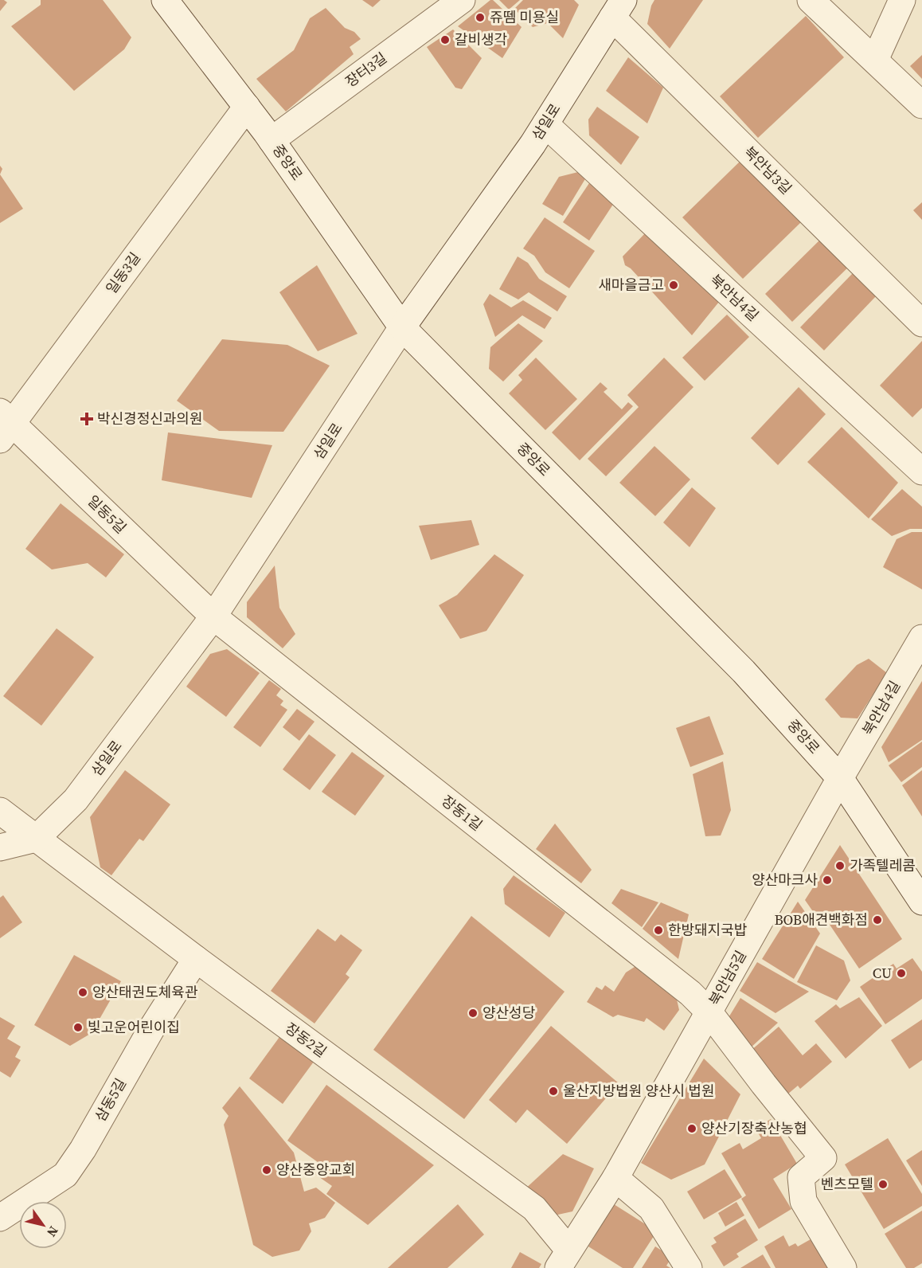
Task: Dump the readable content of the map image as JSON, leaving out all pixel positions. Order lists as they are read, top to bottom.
{
  "streets": {
    "street": [
      "장터3길",
      "삼일로",
      "중앙로",
      "북안남3길",
      "일동3길",
      "북안남4길",
      "일동5길",
      "장동1길",
      "북안남5길",
      "장동2길",
      "삼동5길"
    ]
  },
  "crossings": [
    ["장터3길", "중앙로"],
    ["삼일로", "중앙로"],
    ["삼일로", "북안남3길"],
    ["삼일로", "북안남4길"],
    ["삼일로", "일동5길"],
    ["삼일로", "장동1길"],
    ["삼일로", "장동2길"],
    ["중앙로", "일동3길"],
    ["중앙로", "북안남4길"],
    ["중앙로", "북안남5길"],
    ["일동3길", "일동5길"],
    ["북안남4길", "북안남5길"],
    ["일동5길", "장동1길"],
    ["장동1길", "북안남5길"],
    ["북안남5길", "장동2길"],
    ["장동2길", "삼동5길"]
  ],
  "places": {
    "other": [
      "쥬뗌 미용실",
      "갈비생각",
      "새마을금고",
      "가족텔레콤",
      "양산마크사",
      "BOB애견백화점",
      "한방돼지국밥",
      "CU",
      "양산태권도체육관",
      "양산성당",
      "빛고운어린이집",
      "울산지방법원 양산시 법원",
      "양산기장축산농협",
      "양산중앙교회",
      "벤츠모텔"
    ],
    "health": ["박신경정신과의원"]
  },
  "north": "bottom right"
}
